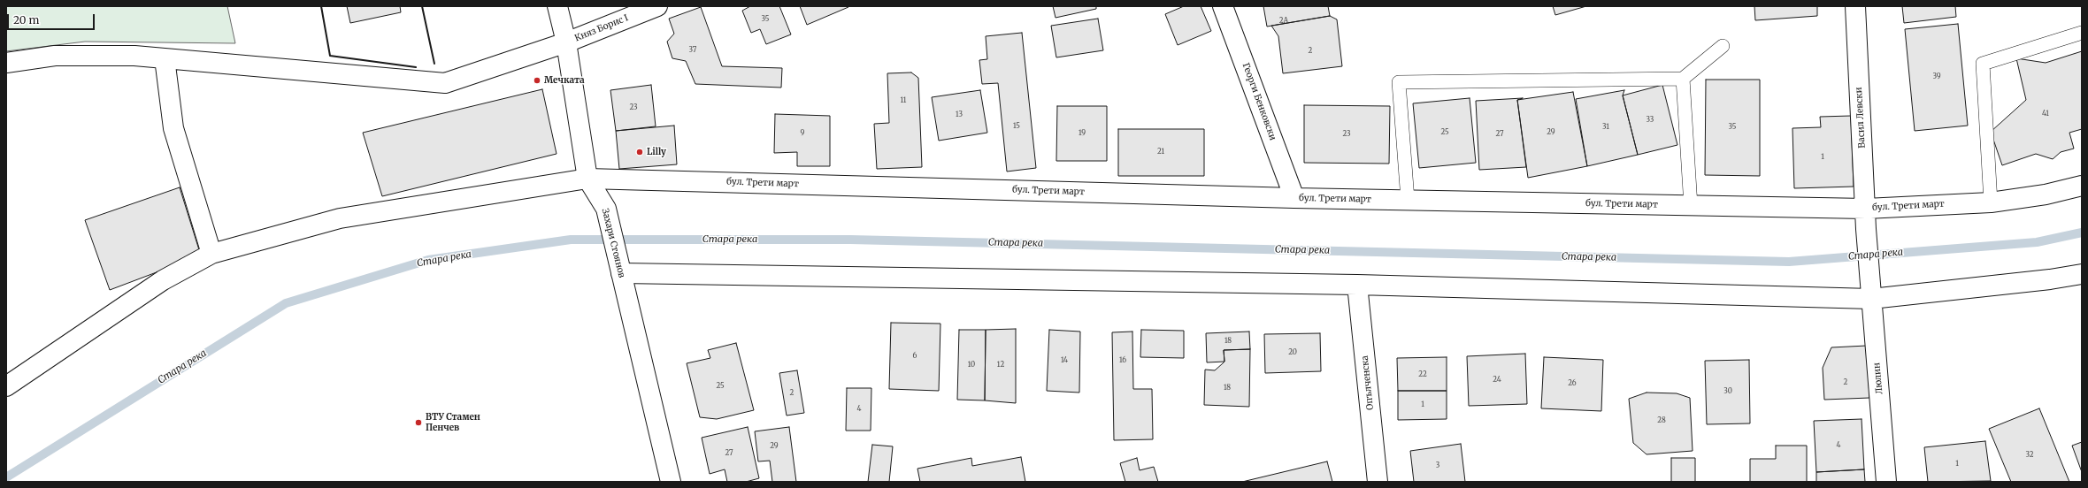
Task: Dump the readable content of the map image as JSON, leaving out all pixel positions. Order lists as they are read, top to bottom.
{
  "streets": {
    "street": [
      "Княз Борис I",
      "Георги Бенковски",
      "Васил Левски",
      "бул. Трети март",
      "Захари Стоянов",
      "Люлин",
      "Опълченска"
    ]
  },
  "crossings": [
    ["Княз Борис I", "Захари Стоянов"],
    ["Георги Бенковски", "бул. Трети март"],
    ["Васил Левски", "бул. Трети март"],
    ["Васил Левски", "Люлин"],
    ["бул. Трети март", "Захари Стоянов"]
  ],
  "water": ["Стара река"],
  "places": ["Мечката", "Lilly", "ВТУ Стамен Пенчев"],
  "house_numbers": [
    "35",
    "2А",
    "37",
    "2",
    "39",
    "11",
    "23",
    "41",
    "13",
    "33",
    "15",
    "31",
    "35",
    "25",
    "29",
    "9",
    "19",
    "23",
    "27",
    "21",
    "1",
    "18",
    "20",
    "6",
    "14",
    "16",
    "10",
    "12",
    "22",
    "24",
    "2",
    "26",
    "25",
    "18",
    "30",
    "2",
    "1",
    "4",
    "28",
    "4",
    "29",
    "27",
    "32",
    "1",
    "3"
  ],
  "scale_bar": "20 m"
}
